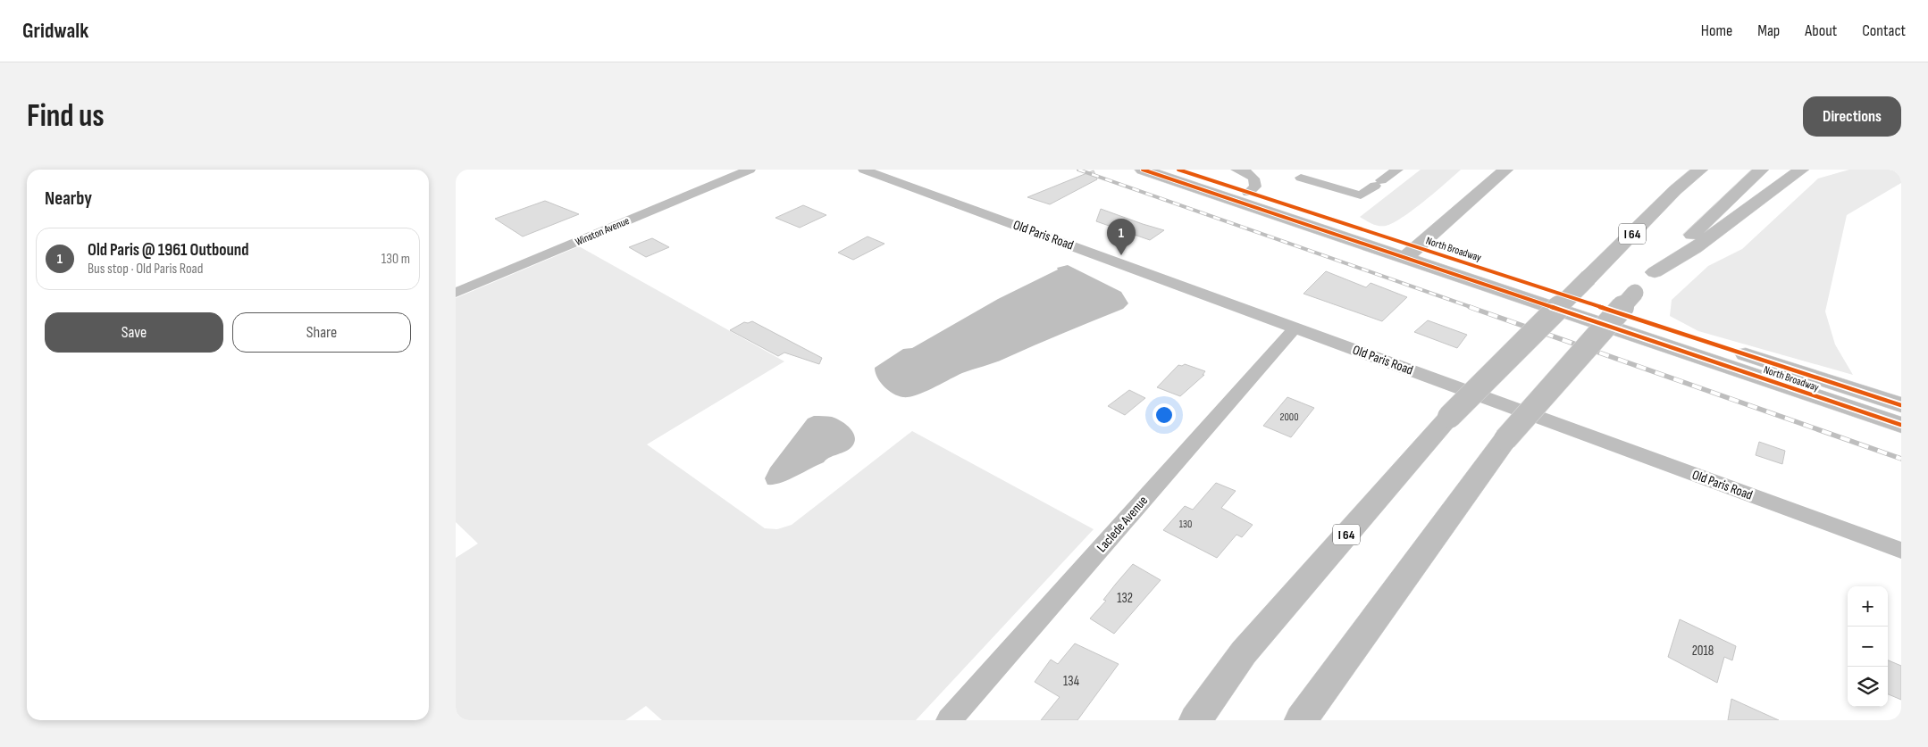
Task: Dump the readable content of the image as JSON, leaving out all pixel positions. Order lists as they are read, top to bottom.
{
  "streets": {
    "highway": ["I 64", "North Broadway"],
    "street": ["Winston Avenue", "Old Paris Road", "Laclede Avenue"]
  },
  "crossings": [
    ["Old Paris Road", "Laclede Avenue"]
  ],
  "house_numbers": [
    "2000",
    "130",
    "132",
    "2018",
    "134"
  ],
  "page": {
    "header": "Gridwalk",
    "nav": [
      "Home",
      "Map",
      "About",
      "Contact"
    ],
    "buttons": [
      "Directions",
      ["Save", "Share"]
    ],
    "title": "Find us",
    "heading": "Nearby",
    "pins": "1",
    "list": [
      {
        "mark": "1",
        "name": "Old Paris @ 1961 Outbound",
        "note": "Bus stop · Old Paris Road",
        "value": "130 m"
      }
    ],
    "map_buttons": ["+", "−"]
  }
}
